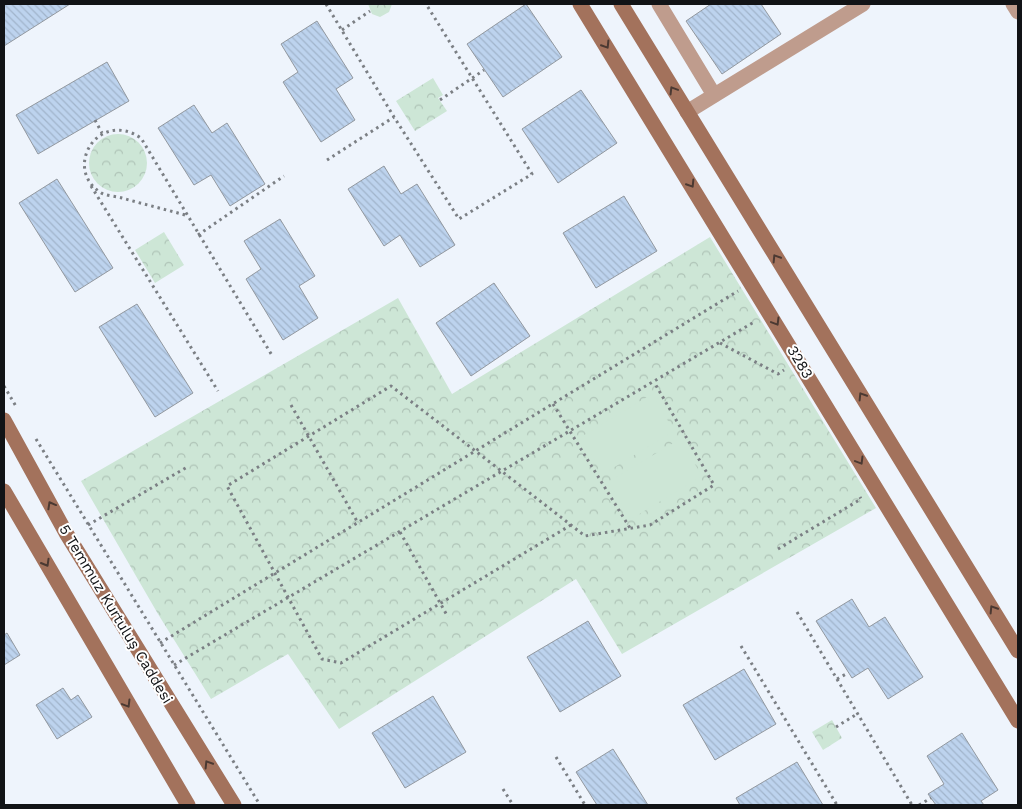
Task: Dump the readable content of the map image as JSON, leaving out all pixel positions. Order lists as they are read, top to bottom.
{
  "streets": {
    "street": ["3283", "5 Temmuz Kurtuluş Caddesi"]
  }
}
